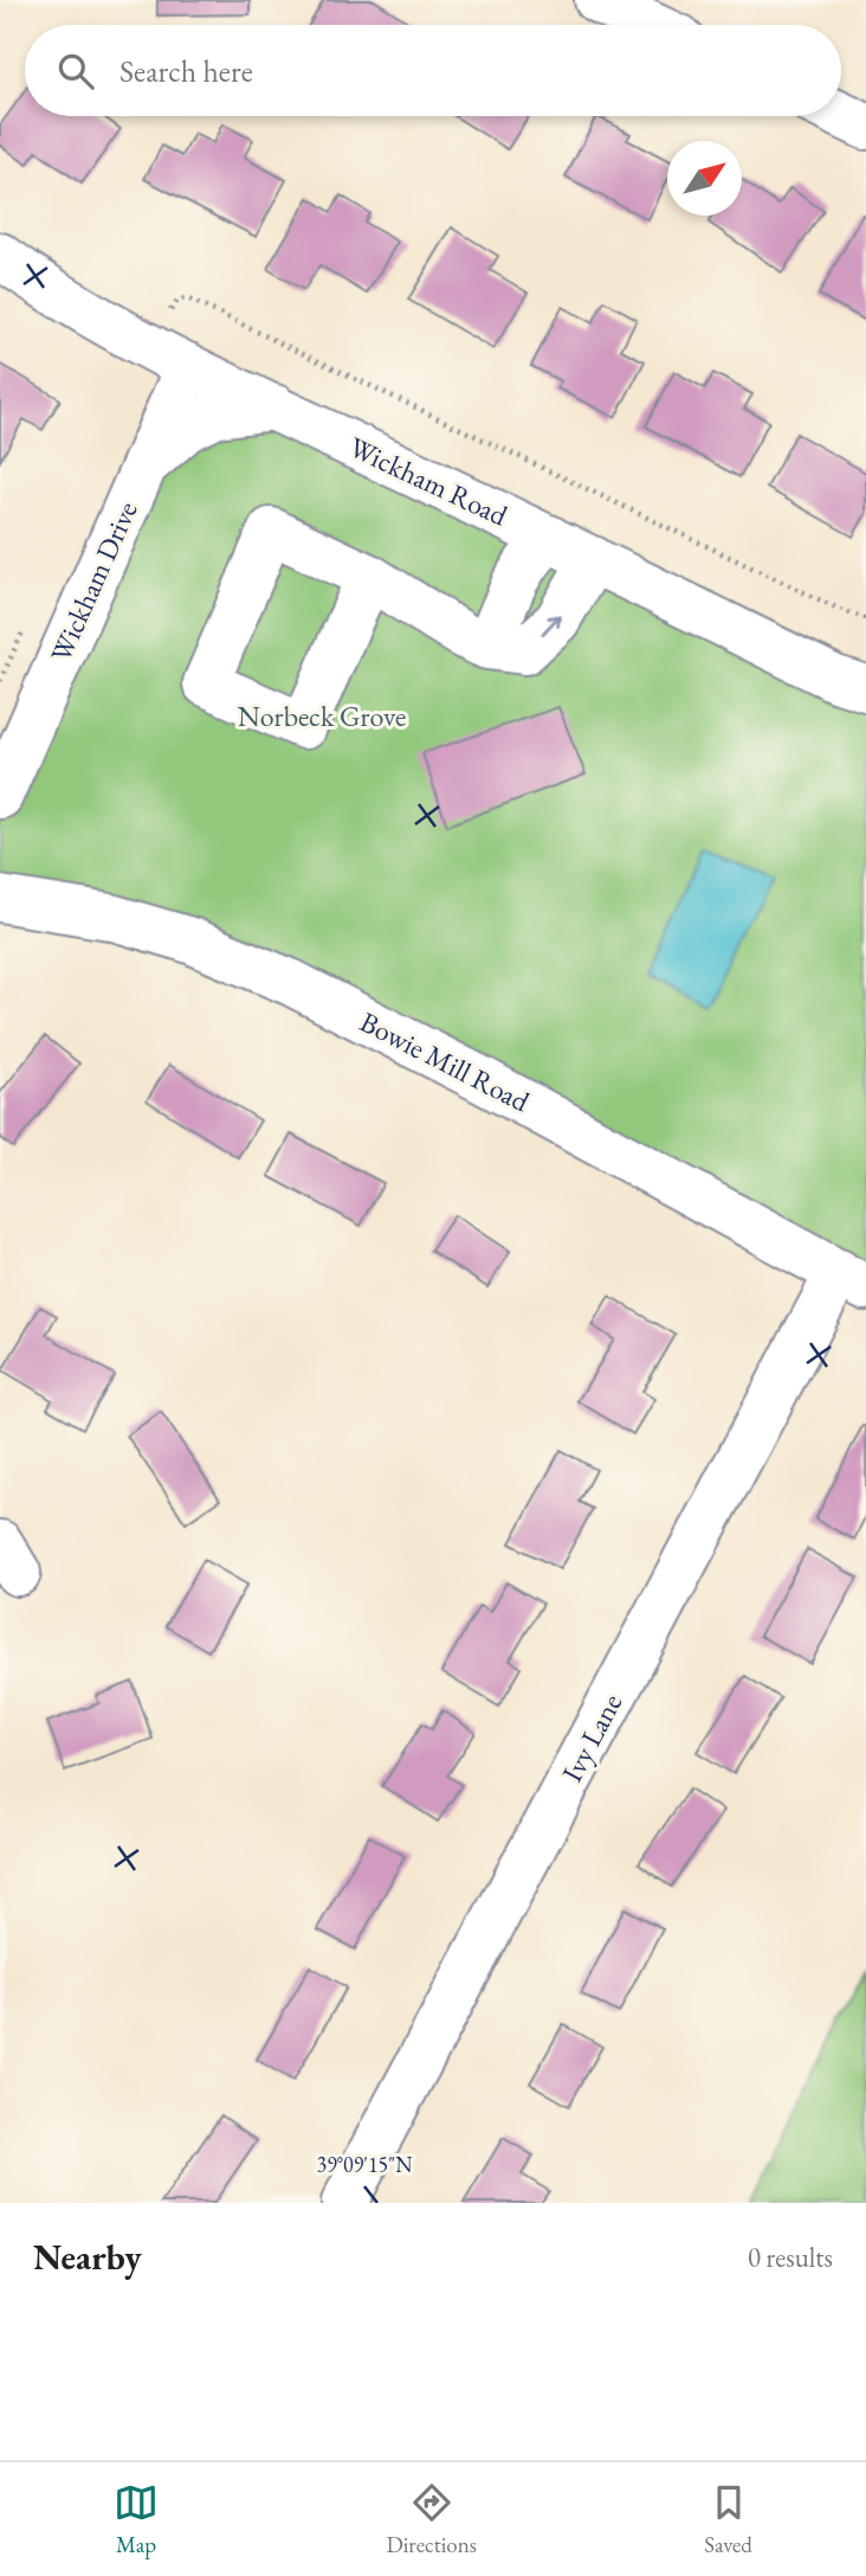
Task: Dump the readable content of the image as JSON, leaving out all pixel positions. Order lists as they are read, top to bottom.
{
  "streets": {
    "street": [
      "Wickham Road",
      "Wickham Drive",
      "Bowie Mill Road",
      "Ivy Lane"
    ]
  },
  "crossings": [
    ["Wickham Road", "Wickham Drive"],
    ["Bowie Mill Road", "Ivy Lane"]
  ],
  "parks": ["Norbeck Grove"],
  "north": "top right",
  "page": {
    "search": "Search here",
    "heading": ["Nearby", "0 results"],
    "nav": ["Map", "Directions", "Saved"]
  },
  "coordinates": ["39°09'15\"N"]
}
